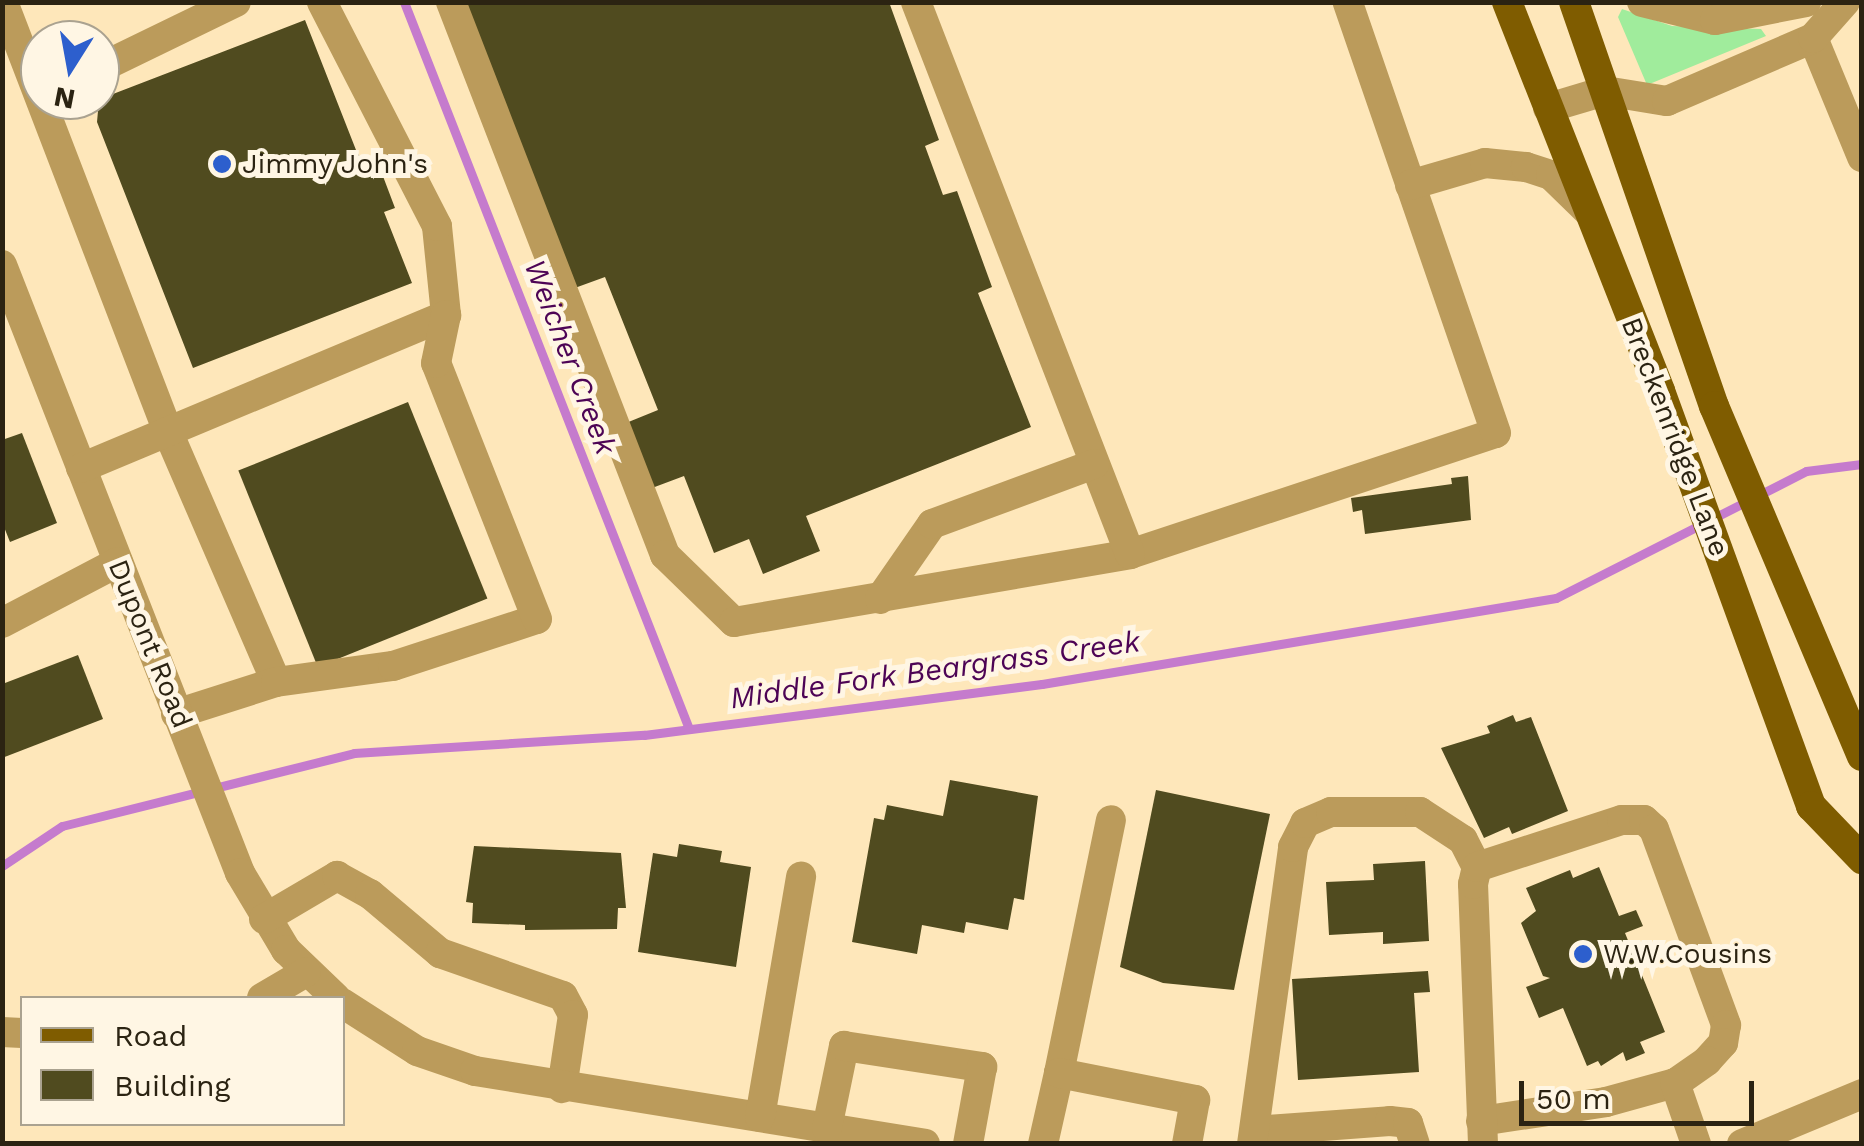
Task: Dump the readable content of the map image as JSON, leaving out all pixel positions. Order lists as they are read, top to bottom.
{
  "streets": {
    "main road": ["Breckenridge Lane"],
    "street": ["Dupont Road"]
  },
  "water": ["Weicher Creek", "Middle Fork Beargrass Creek"],
  "places": ["Jimmy John's", "W.W.Cousins"],
  "legend": ["Road", "Building"],
  "scale_bar": "50 m",
  "north": "bottom"
}
